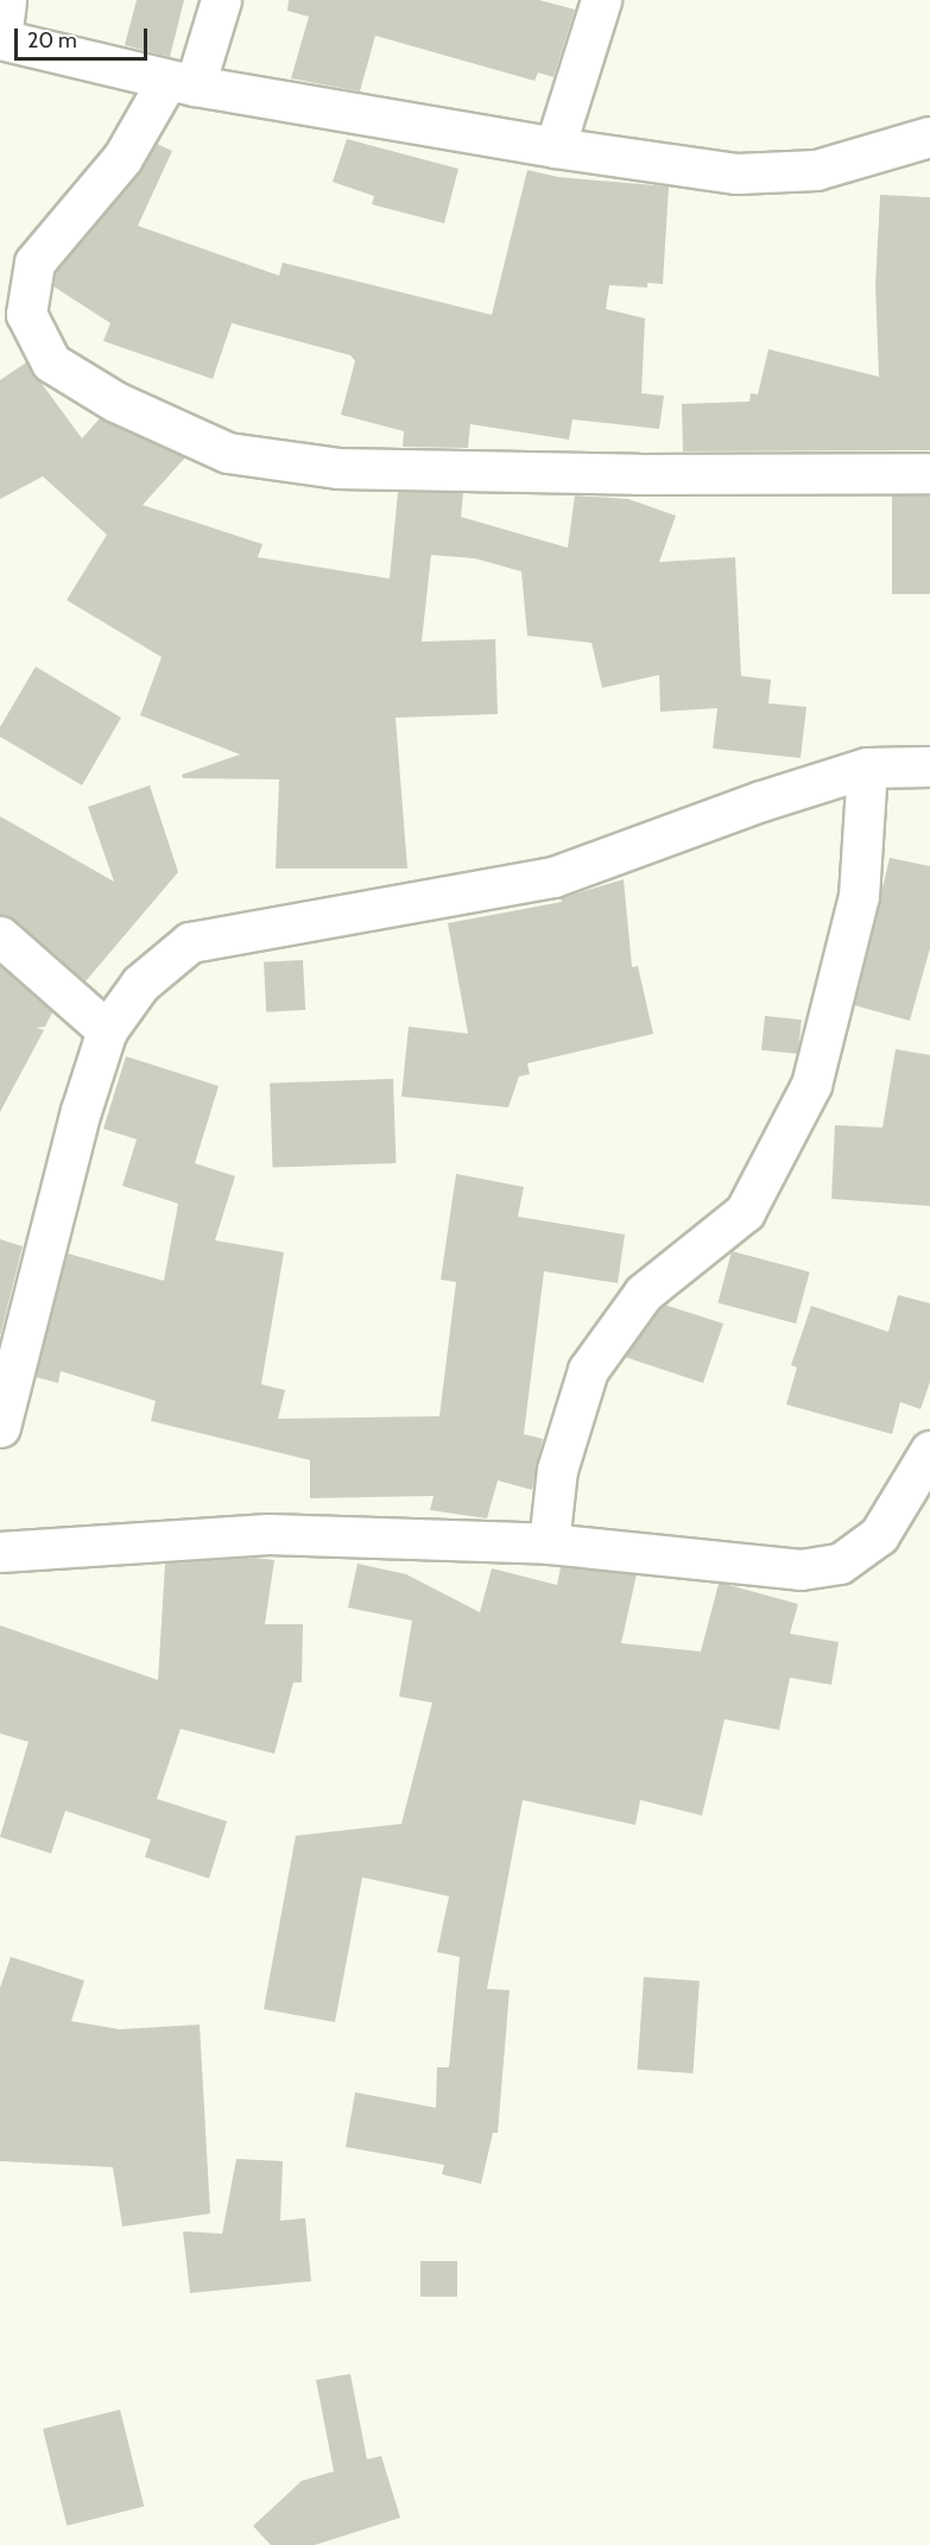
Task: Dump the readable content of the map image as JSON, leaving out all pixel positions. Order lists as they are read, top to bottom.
{
  "scale_bar": "20 m"
}
